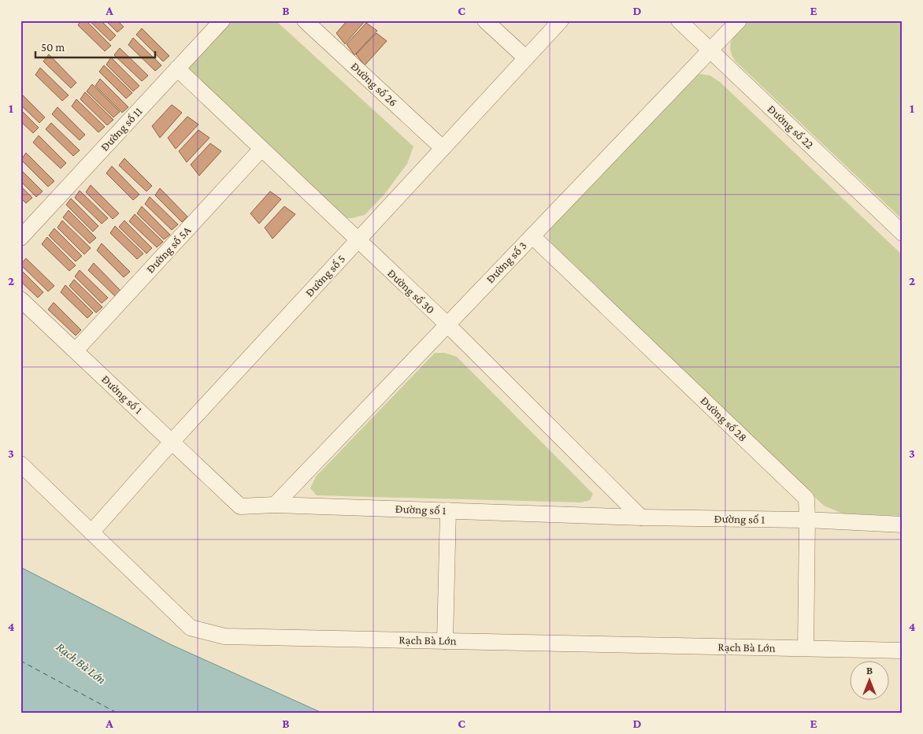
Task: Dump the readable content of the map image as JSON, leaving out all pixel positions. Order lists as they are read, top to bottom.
{
  "streets": {
    "street": [
      "Đường số 26",
      "Đường số 22",
      "Đường số 11",
      "Đường số 5A",
      "Đường số 3",
      "Đường số 5",
      "Đường số 30",
      "Đường số 1",
      "Đường số 28",
      "Rạch Bà Lớn"
    ]
  },
  "crossings": [
    ["Đường số 26", "Đường số 5"],
    ["Đường số 22", "Đường số 3"],
    ["Đường số 11", "Đường số 30"],
    ["Đường số 5A", "Đường số 30"],
    ["Đường số 5A", "Đường số 1"],
    ["Đường số 3", "Đường số 30"],
    ["Đường số 3", "Đường số 1"],
    ["Đường số 3", "Đường số 28"],
    ["Đường số 5", "Đường số 30"],
    ["Đường số 5", "Đường số 1"],
    ["Đường số 5", "Rạch Bà Lớn"],
    ["Đường số 30", "Đường số 1"],
    ["Đường số 1", "Đường số 28"],
    ["Đường số 28", "Rạch Bà Lớn"]
  ],
  "water": ["Rạch Bà Lớn"],
  "scale_bar": "50 m",
  "north": "top",
  "grid": {
    "columns": [
      "A",
      "B",
      "C",
      "D",
      "E"
    ],
    "rows": [
      "1",
      "2",
      "3",
      "4"
    ]
  }
}
